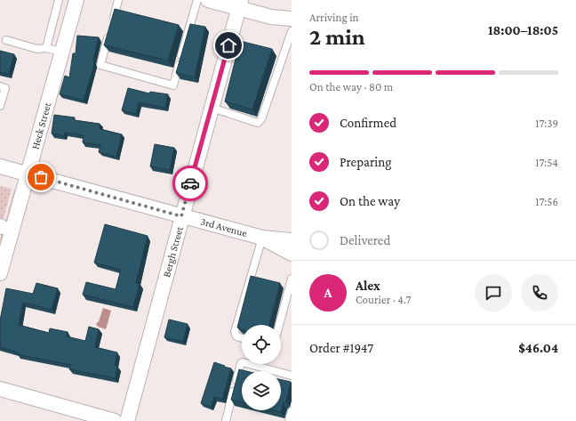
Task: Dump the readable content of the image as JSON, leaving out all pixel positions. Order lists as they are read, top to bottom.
{
  "streets": {
    "street": ["Heck Street", "3rd Avenue", "Bergh Street"]
  },
  "crossings": [
    ["Heck Street", "3rd Avenue"],
    ["3rd Avenue", "Bergh Street"]
  ],
  "page": {
    "heading": ["2 min", "Arriving in", "18:00–18:05"],
    "panel": [
      "Alex",
      "Courier · 4.7",
      "Order #1947",
      "$46.04"
    ],
    "bar": "On the way · 80 m",
    "list": [
      ["Confirmed", "17:39"],
      ["Preparing", "17:54"],
      ["On the way", "17:56"],
      "Delivered"
    ],
    "round": "A"
  }
}
